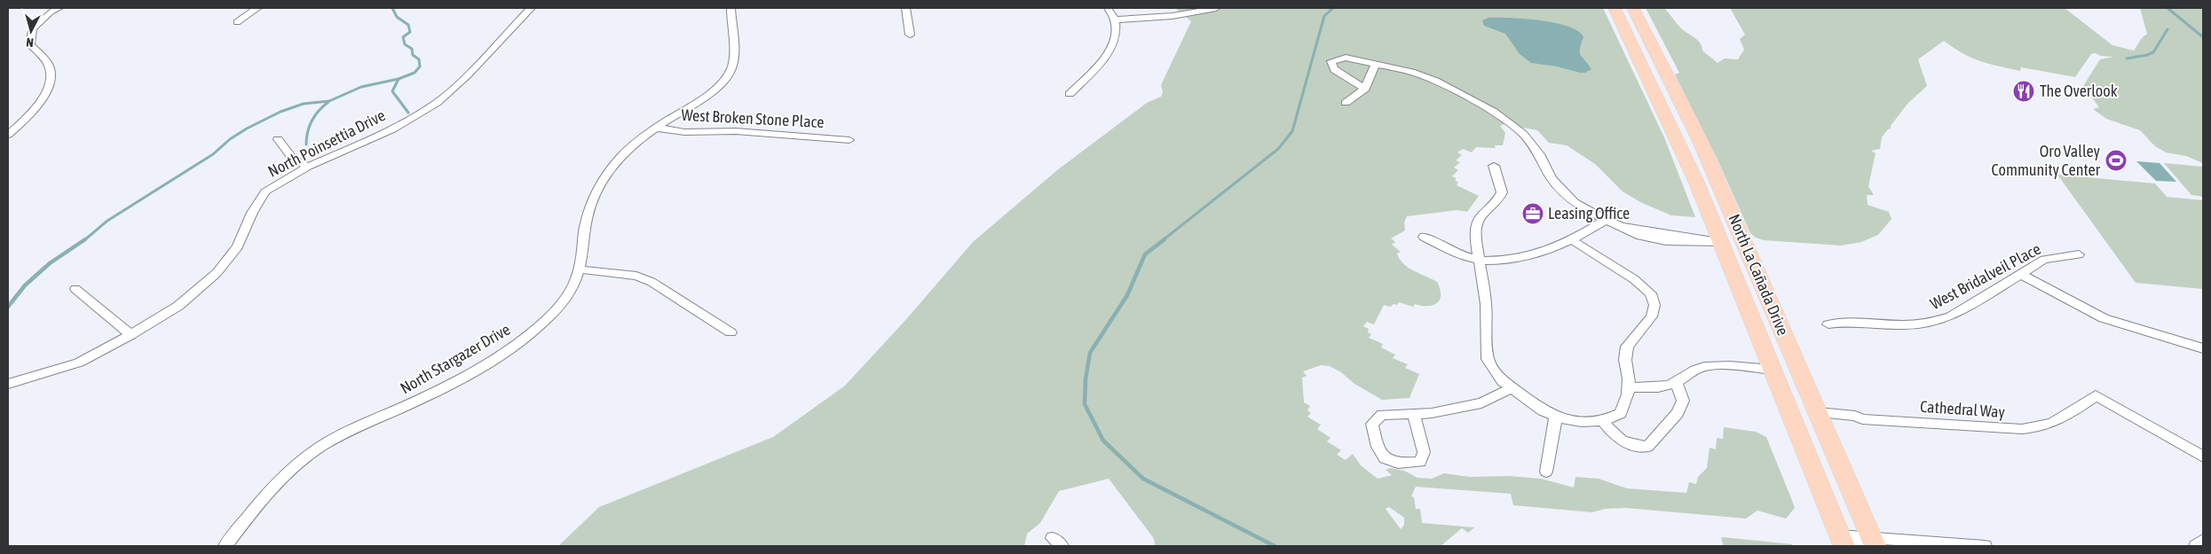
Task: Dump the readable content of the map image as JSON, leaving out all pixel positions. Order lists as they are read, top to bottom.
{
  "streets": {
    "main road": ["North La Cañada Drive"],
    "street": [
      "West Broken Stone Place",
      "North Poinsettia Drive",
      "West Bridalveil Place",
      "North Stargazer Drive",
      "Cathedral Way"
    ]
  },
  "crossings": [
    ["West Broken Stone Place", "North Stargazer Drive"],
    ["North La Cañada Drive", "Cathedral Way"]
  ],
  "places": {
    "restaurant": ["The Overlook"],
    "sports": ["Oro Valley Community Center"],
    "office": ["Leasing Office"]
  },
  "north": "bottom"
}
